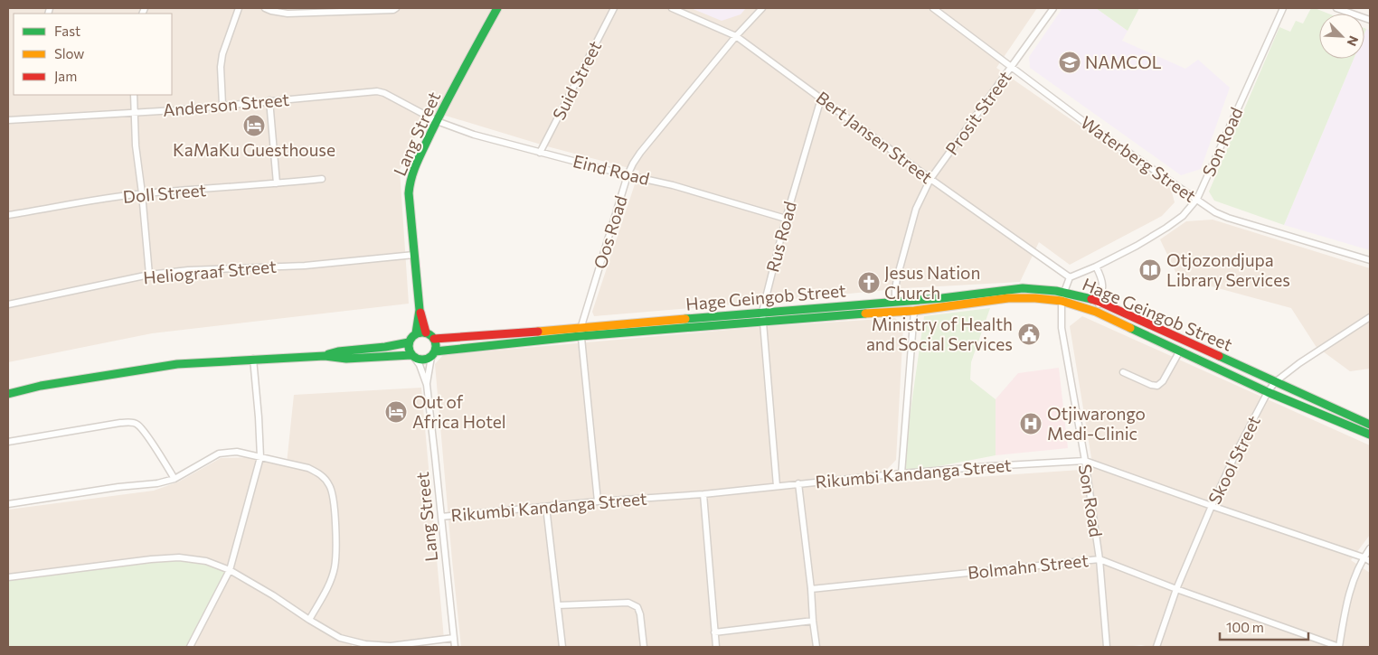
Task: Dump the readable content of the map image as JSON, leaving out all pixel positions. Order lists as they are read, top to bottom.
{
  "streets": {
    "main road": ["Lang Street", "Hage Geingob Street"],
    "street": [
      "Suid Street",
      "Anderson Street",
      "Prosit Street",
      "Bert Jansen Street",
      "Son Road",
      "Waterberg Street",
      "Eind Road",
      "Doll Street",
      "Oos Road",
      "Rus Road",
      "Heliograaf Street",
      "Skool Street",
      "Rikumbi Kandanga Street",
      "Bolmahn Street"
    ]
  },
  "crossings": [
    ["Suid Street", "Eind Road"],
    ["Anderson Street", "Lang Street"],
    ["Anderson Street", "Eind Road"],
    ["Prosit Street", "Bert Jansen Street"],
    ["Prosit Street", "Waterberg Street"],
    ["Prosit Street", "Hage Geingob Street"],
    ["Lang Street", "Eind Road"],
    ["Lang Street", "Heliograaf Street"],
    ["Lang Street", "Hage Geingob Street"],
    ["Lang Street", "Rikumbi Kandanga Street"],
    ["Bert Jansen Street", "Son Road"],
    ["Bert Jansen Street", "Oos Road"],
    ["Bert Jansen Street", "Rus Road"],
    ["Son Road", "Waterberg Street"],
    ["Son Road", "Hage Geingob Street"],
    ["Son Road", "Rikumbi Kandanga Street"],
    ["Son Road", "Bolmahn Street"],
    ["Eind Road", "Oos Road"],
    ["Eind Road", "Rus Road"],
    ["Oos Road", "Hage Geingob Street"],
    ["Oos Road", "Rikumbi Kandanga Street"],
    ["Rus Road", "Hage Geingob Street"],
    ["Rus Road", "Rikumbi Kandanga Street"],
    ["Hage Geingob Street", "Skool Street"],
    ["Skool Street", "Rikumbi Kandanga Street"],
    ["Skool Street", "Bolmahn Street"]
  ],
  "places": {
    "school or university": ["NAMCOL"],
    "hotel": ["KaMaKu Guesthouse", "Out of Africa Hotel"],
    "library": ["Otjozondjupa Library Services"],
    "church": ["Jesus Nation Church"],
    "public building": ["Ministry of Health and Social Services"],
    "hospital": ["Otjiwarongo Medi-Clinic"]
  },
  "legend": ["Fast", "Slow", "Jam"],
  "scale_bar": "100 m",
  "north": "bottom right"
}
